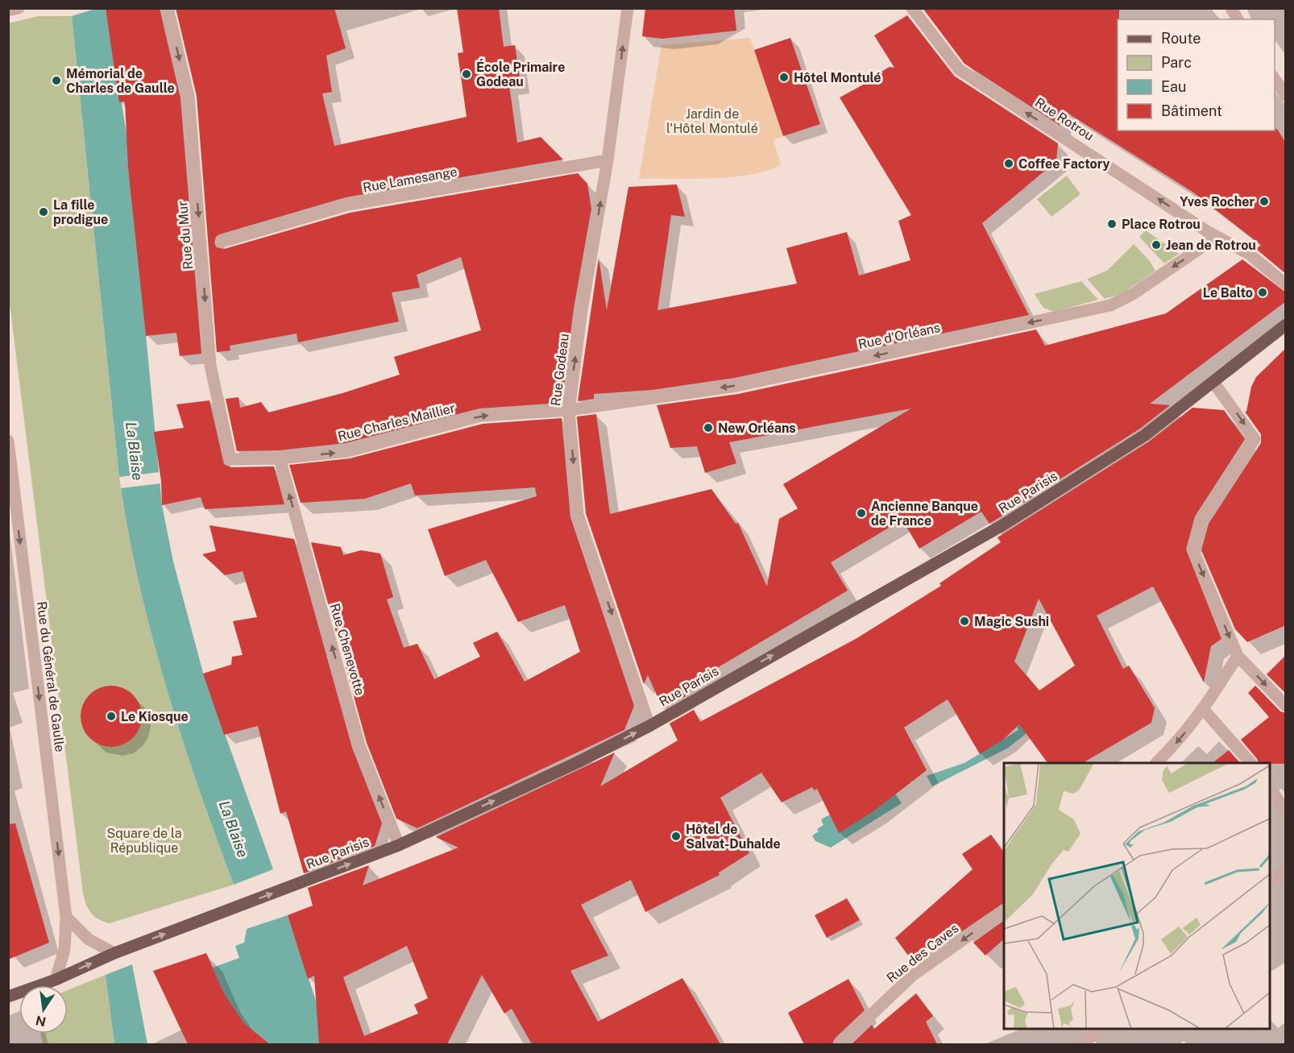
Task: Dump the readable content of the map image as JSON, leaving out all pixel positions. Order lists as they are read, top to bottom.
{
  "streets": {
    "main road": ["Rue Parisis"],
    "street": [
      "Rue Rotrou",
      "Rue Lamesange",
      "Rue du Mur",
      "Rue d'Orléans",
      "Rue Godeau",
      "Rue Charles Maillier",
      "Rue Chenevotte",
      "Rue du Général de Gaulle",
      "Rue des Caves"
    ]
  },
  "crossings": [
    ["Rue Rotrou", "Rue d'Orléans"],
    ["Rue Lamesange", "Rue Godeau"],
    ["Rue du Mur", "Rue Charles Maillier"],
    ["Rue d'Orléans", "Rue Godeau"],
    ["Rue d'Orléans", "Rue Charles Maillier"],
    ["Rue Godeau", "Rue Charles Maillier"],
    ["Rue Godeau", "Rue Parisis"],
    ["Rue Charles Maillier", "Rue Chenevotte"],
    ["Rue Parisis", "Rue Chenevotte"],
    ["Rue Parisis", "Rue du Général de Gaulle"]
  ],
  "one_way": [
    "Rue Rotrou",
    "Rue du Mur",
    "Rue d'Orléans",
    "Rue Charles Maillier",
    "Rue Parisis",
    "Rue Chenevotte",
    "Rue du Général de Gaulle",
    "Rue des Caves"
  ],
  "water": ["La Blaise"],
  "parks": ["Jardin de l'Hôtel Montulé", "Square de la République"],
  "places": [
    "École Primaire Godeau",
    "Hôtel Montulé",
    "Mémorial de Charles de Gaulle",
    "Coffee Factory",
    "Yves Rocher",
    "La fille prodigue",
    "Place Rotrou",
    "Jean de Rotrou",
    "Le Balto",
    "New Orléans",
    "Ancienne Banque de France",
    "Magic Sushi",
    "Le Kiosque",
    "Hôtel de Salvat-Duhalde"
  ],
  "legend": [
    "Route",
    "Parc",
    "Eau",
    "Bâtiment"
  ],
  "north": "bottom"
}
